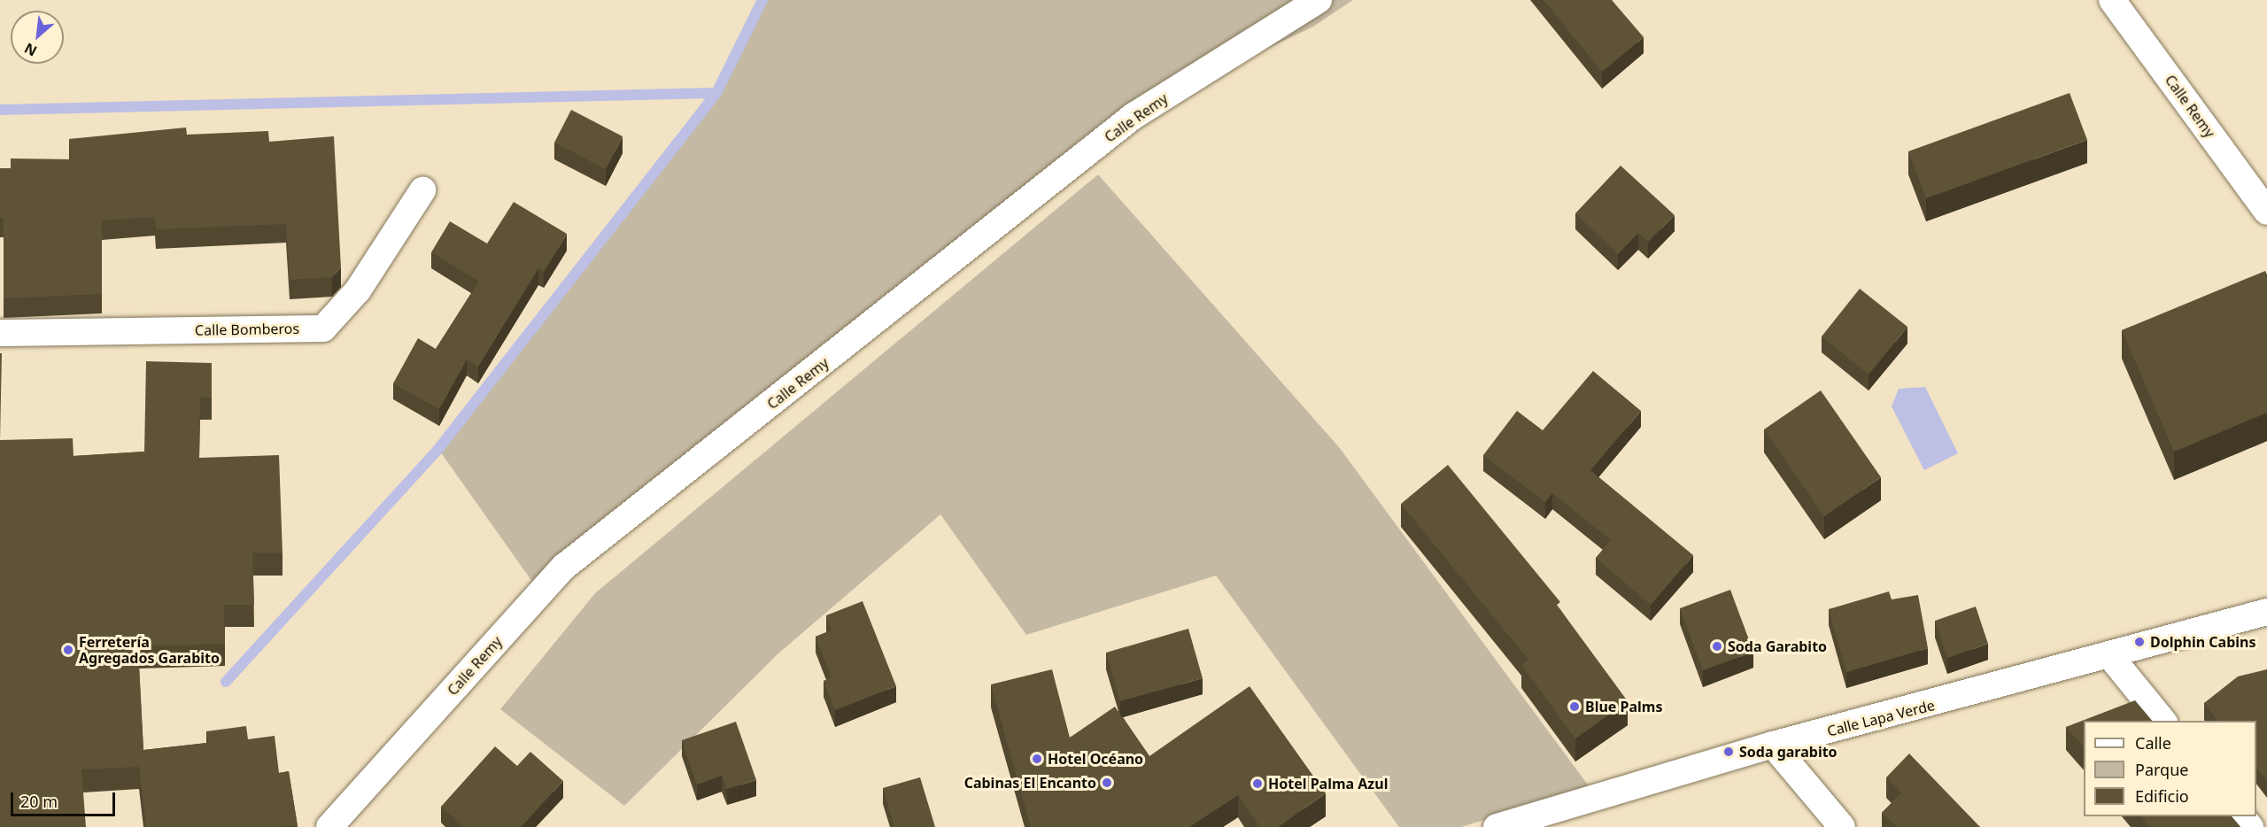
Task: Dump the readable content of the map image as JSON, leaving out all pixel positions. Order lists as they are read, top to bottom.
{
  "streets": {
    "street": ["Calle Remy", "Calle Bomberos", "Calle Lapa Verde"]
  },
  "places": [
    "Dolphin Cabins",
    "Soda Garabito",
    "Ferretería Agregados Garabito",
    "Blue Palms",
    "Soda garabito",
    "Hotel Océano",
    "Cabinas El Encanto",
    "Hotel Palma Azul"
  ],
  "legend": ["Calle", "Parque", "Edificio"],
  "scale_bar": "20 m",
  "north": "bottom left"
}
